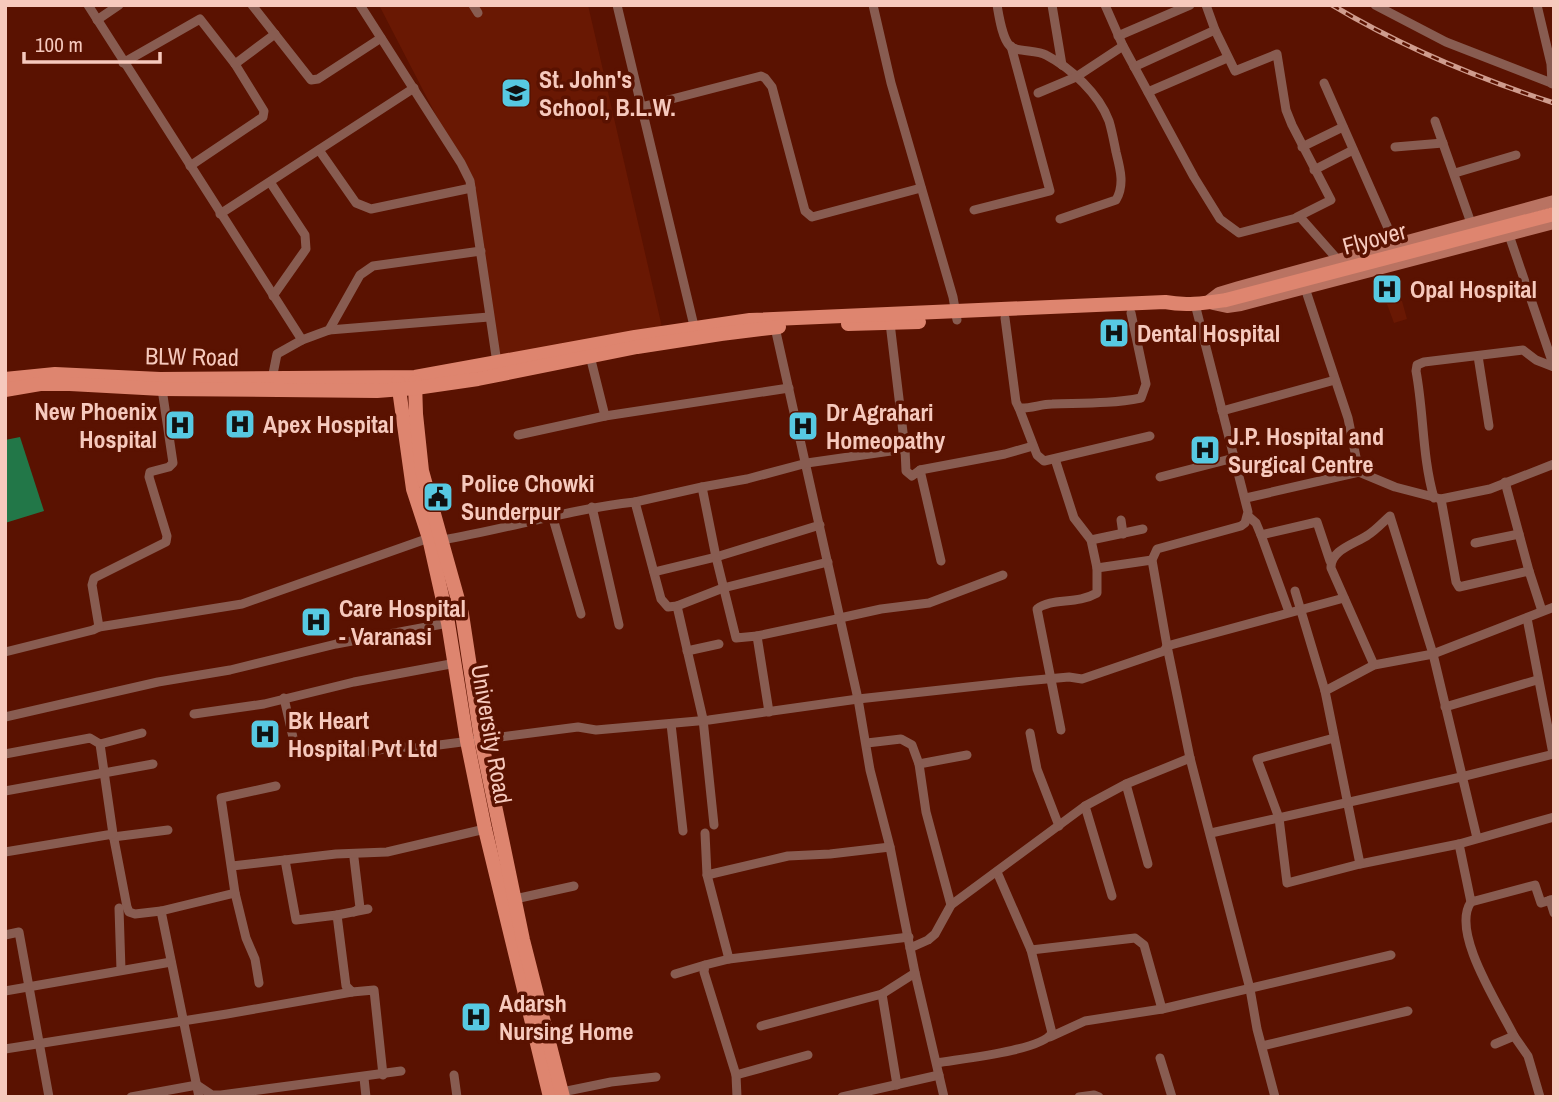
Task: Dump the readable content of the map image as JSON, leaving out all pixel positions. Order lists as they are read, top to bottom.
{
  "streets": {
    "main road": ["Flyover", "BLW Road", "University Road"]
  },
  "places": {
    "school or university": ["St. John's School, B.L.W."],
    "hospital": [
      "Opal Hospital",
      "Dental Hospital",
      "Apex Hospital",
      "New Phoenix Hospital",
      "Dr Agrahari Homeopathy",
      "J.P. Hospital and Surgical Centre",
      "Care Hospital - Varanasi",
      "Bk Heart Hospital Pvt Ltd",
      "Adarsh Nursing Home"
    ],
    "public building": ["Police Chowki Sunderpur"]
  },
  "scale_bar": "100 m"
}
